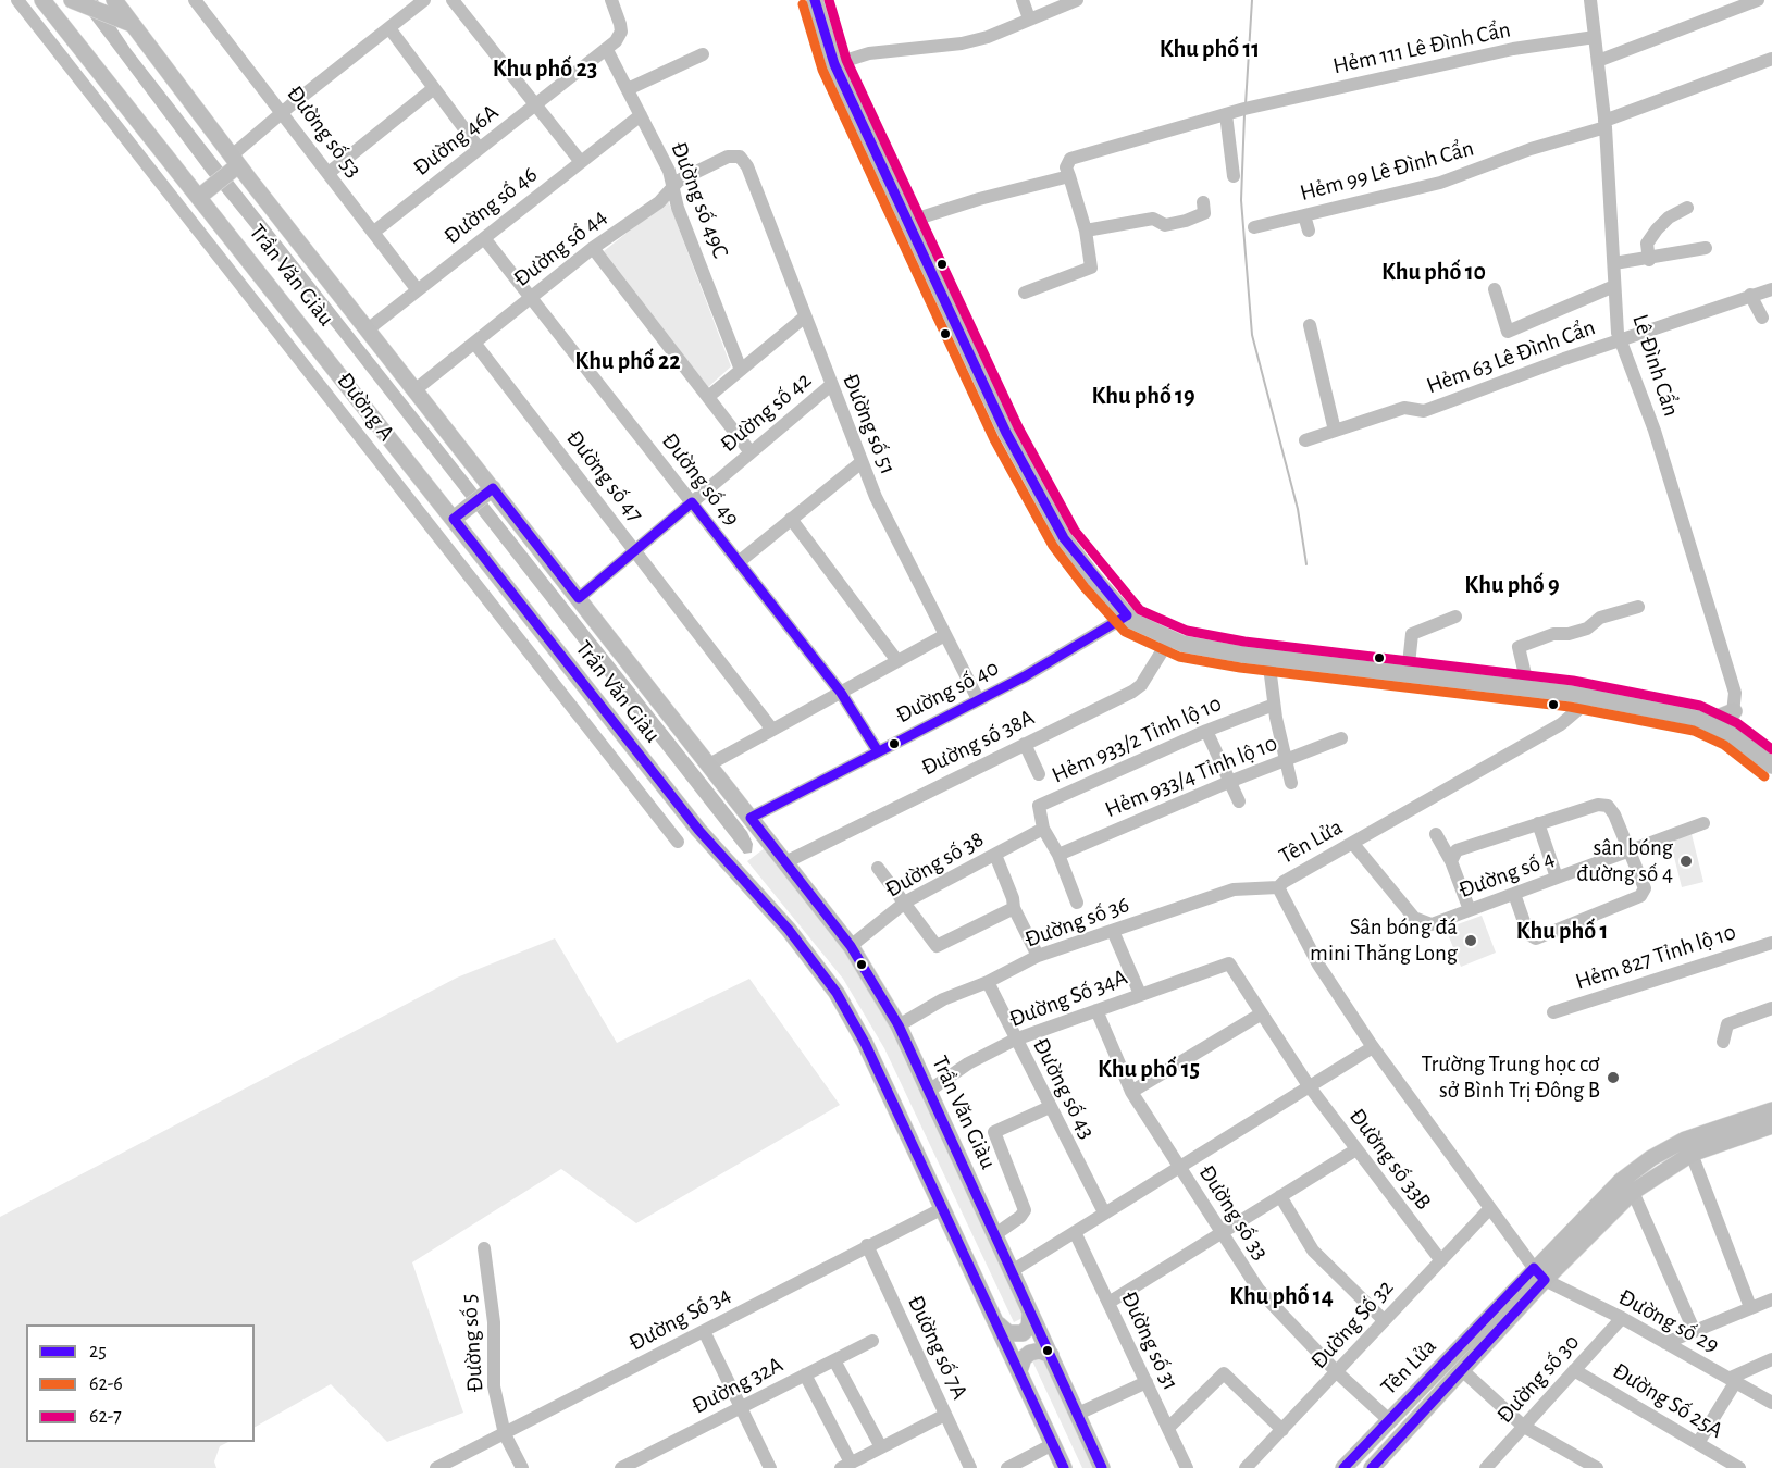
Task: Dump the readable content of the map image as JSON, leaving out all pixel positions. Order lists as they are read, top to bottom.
{
  "streets": {
    "main road": ["Trần Văn Giàu", "Tên Lửa"],
    "street": [
      "Hẻm 111 Lê Đình Cẩn",
      "Đường số 53",
      "Đường 46A",
      "Hẻm 99 Lê Đình Cẩn",
      "Đường số 49C",
      "Đường số 46",
      "Đường số 44",
      "Hẻm 63 Lê Đình Cẩn",
      "Lê Đình Cẩn",
      "Đường A",
      "Đường số 42",
      "Đường số 51",
      "Đường số 47",
      "Đường số 49",
      "Đường số 40",
      "Hẻm 933/2 Tỉnh lộ 10",
      "Đường số 38A",
      "Hẻm 933/4 Tỉnh lộ 10",
      "Đường số 38",
      "Đường số 4",
      "Đường số 36",
      "Hẻm 827 Tỉnh lộ 10",
      "Đường Số 34A",
      "Đường số 43",
      "Đường số 33B",
      "Đường số 33",
      "Đường Số 34",
      "Đường số 29",
      "Đường Số 32",
      "Đường số 31",
      "Đường số 5",
      "Đường số 7A",
      "Đường số 30",
      "Đường 32A",
      "Đường Số 25A"
    ]
  },
  "crossings": [
    ["Hẻm 111 Lê Đình Cẩn", "Lê Đình Cẩn"],
    ["Đường số 53", "Đường 46A"],
    ["Đường số 53", "Đường số 46"],
    ["Đường 46A", "Đường số 49C"],
    ["Hẻm 99 Lê Đình Cẩn", "Lê Đình Cẩn"],
    ["Đường số 49C", "Đường số 46"],
    ["Đường số 49C", "Đường số 44"],
    ["Đường số 46", "Trần Văn Giàu"],
    ["Đường số 46", "Đường số 49"],
    ["Đường số 44", "Trần Văn Giàu"],
    ["Đường số 44", "Đường số 51"],
    ["Đường số 44", "Đường số 47"],
    ["Đường số 44", "Đường số 49"],
    ["Trần Văn Giàu", "Đường số 42"],
    ["Trần Văn Giàu", "Đường số 40"],
    ["Trần Văn Giàu", "Đường số 38A"],
    ["Trần Văn Giàu", "Đường số 38"],
    ["Trần Văn Giàu", "Đường số 36"],
    ["Trần Văn Giàu", "Đường Số 34A"],
    ["Trần Văn Giàu", "Đường Số 34"],
    ["Hẻm 63 Lê Đình Cẩn", "Lê Đình Cẩn"],
    ["Đường số 42", "Đường số 51"],
    ["Đường số 42", "Đường số 47"],
    ["Đường số 42", "Đường số 49"],
    ["Đường số 51", "Đường số 40"],
    ["Đường số 49", "Đường số 40"],
    ["Hẻm 933/2 Tỉnh lộ 10", "Đường số 38"],
    ["Tên Lửa", "Đường số 4"],
    ["Tên Lửa", "Đường số 36"],
    ["Tên Lửa", "Đường số 33"],
    ["Tên Lửa", "Đường số 29"],
    ["Tên Lửa", "Đường Số 32"],
    ["Đường số 36", "Đường số 43"],
    ["Đường Số 34A", "Đường số 43"],
    ["Đường Số 34A", "Đường số 33B"],
    ["Đường Số 34A", "Đường số 33"],
    ["Đường số 33B", "Đường Số 32"],
    ["Đường số 33", "Đường Số 32"],
    ["Đường Số 34", "Đường số 5"],
    ["Đường Số 34", "Đường số 7A"],
    ["Đường số 29", "Đường số 30"],
    ["Đường số 30", "Đường Số 25A"]
  ],
  "districts": [
    "Khu phố 11",
    "Khu phố 23",
    "Khu phố 10",
    "Khu phố 22",
    "Khu phố 19",
    "Khu phố 9",
    "Khu phố 1",
    "Khu phố 15",
    "Khu phố 14"
  ],
  "places": ["sân bóng đường số 4", "Sân bóng đá mini Thăng Long", "Trường Trung học cơ sở Bình Trị Đông B"],
  "lines": ["transit line 25", "transit line 62-7", "transit line 62-6"],
  "legend": ["25", "62-6", "62-7"]
}
